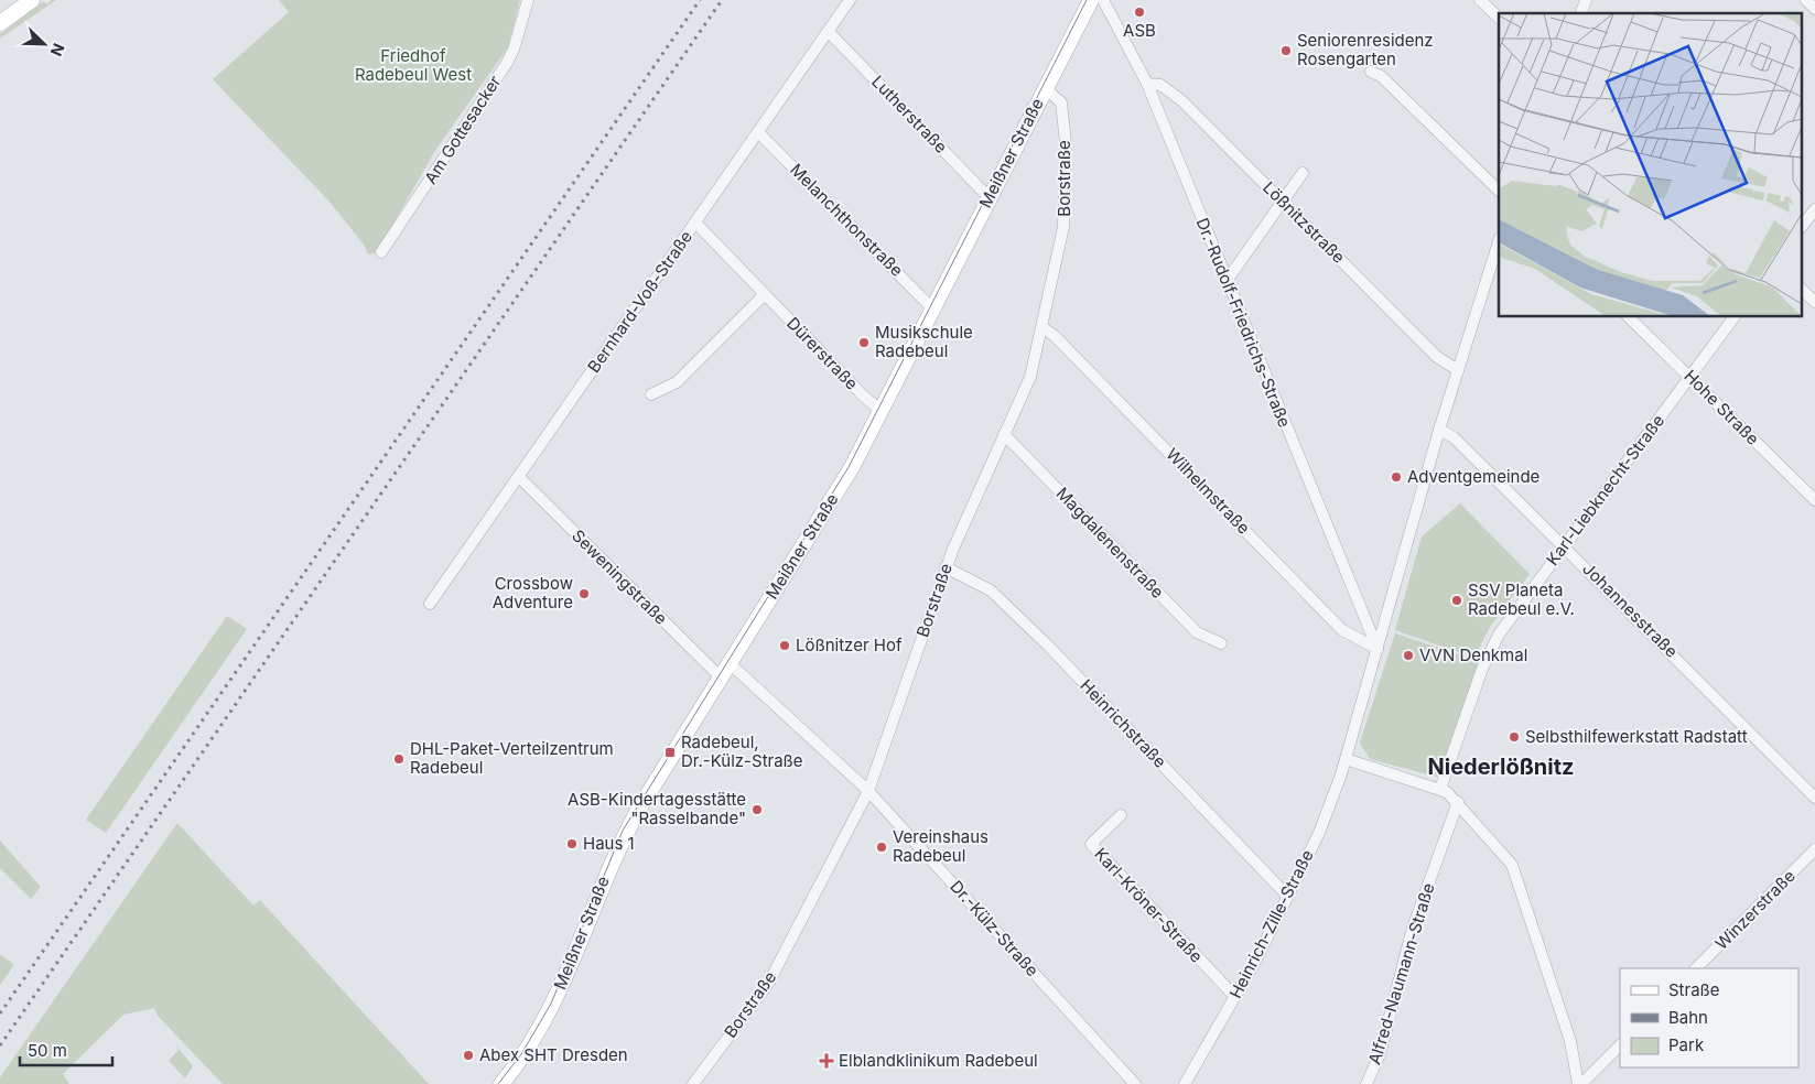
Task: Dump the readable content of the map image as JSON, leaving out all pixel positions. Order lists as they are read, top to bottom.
{
  "streets": {
    "main road": ["Meißner Straße"],
    "street": [
      "Lutherstraße",
      "Am Gottesacker",
      "Borstraße",
      "Melanchthonstraße",
      "Lößnitzstraße",
      "Bernhard-Voß-Straße",
      "Dr.-Rudolf-Friedrichs-Straße",
      "Dürerstraße",
      "Hohe Straße",
      "Karl-Liebknecht-Straße",
      "Wilhelmstraße",
      "Magdalenenstraße",
      "Seweningstraße",
      "Johannesstraße",
      "Heinrichstraße",
      "Karl-Kröner-Straße",
      "Winzerstraße",
      "Heinrich-Zille-Straße",
      "Dr.-Külz-Straße",
      "Alfred-Naumann-Straße"
    ]
  },
  "crossings": [
    ["Lutherstraße", "Meißner Straße"],
    ["Lutherstraße", "Bernhard-Voß-Straße"],
    ["Meißner Straße", "Borstraße"],
    ["Meißner Straße", "Melanchthonstraße"],
    ["Meißner Straße", "Dürerstraße"],
    ["Meißner Straße", "Seweningstraße"],
    ["Meißner Straße", "Dr.-Külz-Straße"],
    ["Borstraße", "Wilhelmstraße"],
    ["Borstraße", "Magdalenenstraße"],
    ["Borstraße", "Heinrichstraße"],
    ["Borstraße", "Dr.-Külz-Straße"],
    ["Melanchthonstraße", "Bernhard-Voß-Straße"],
    ["Lößnitzstraße", "Dr.-Rudolf-Friedrichs-Straße"],
    ["Bernhard-Voß-Straße", "Dürerstraße"],
    ["Bernhard-Voß-Straße", "Seweningstraße"],
    ["Dr.-Rudolf-Friedrichs-Straße", "Wilhelmstraße"],
    ["Dr.-Rudolf-Friedrichs-Straße", "Heinrich-Zille-Straße"],
    ["Hohe Straße", "Karl-Liebknecht-Straße"],
    ["Karl-Liebknecht-Straße", "Johannesstraße"],
    ["Wilhelmstraße", "Heinrich-Zille-Straße"],
    ["Heinrichstraße", "Heinrich-Zille-Straße"],
    ["Karl-Kröner-Straße", "Heinrich-Zille-Straße"]
  ],
  "districts": ["Niederlößnitz"],
  "parks": ["Friedhof Radebeul West"],
  "places": {
    "other": [
      "ASB",
      "Seniorenresidenz Rosengarten",
      "Musikschule Radebeul",
      "Adventgemeinde",
      "Crossbow Adventure",
      "SSV Planeta Radebeul e.V.",
      "Lößnitzer Hof",
      "VVN Denkmal",
      "Selbsthilfewerkstatt Radstatt",
      "DHL-Paket-Verteilzentrum Radebeul",
      "ASB-Kindertagesstätte \"Rasselbande\"",
      "Haus 1",
      "Vereinshaus Radebeul",
      "Abex SHT Dresden"
    ],
    "transit": ["Radebeul, Dr.-Külz-Straße"],
    "health": ["Elblandklinikum Radebeul"]
  },
  "legend": ["Straße", "Bahn", "Park"],
  "scale_bar": "50 m",
  "north": "bottom right"
}
